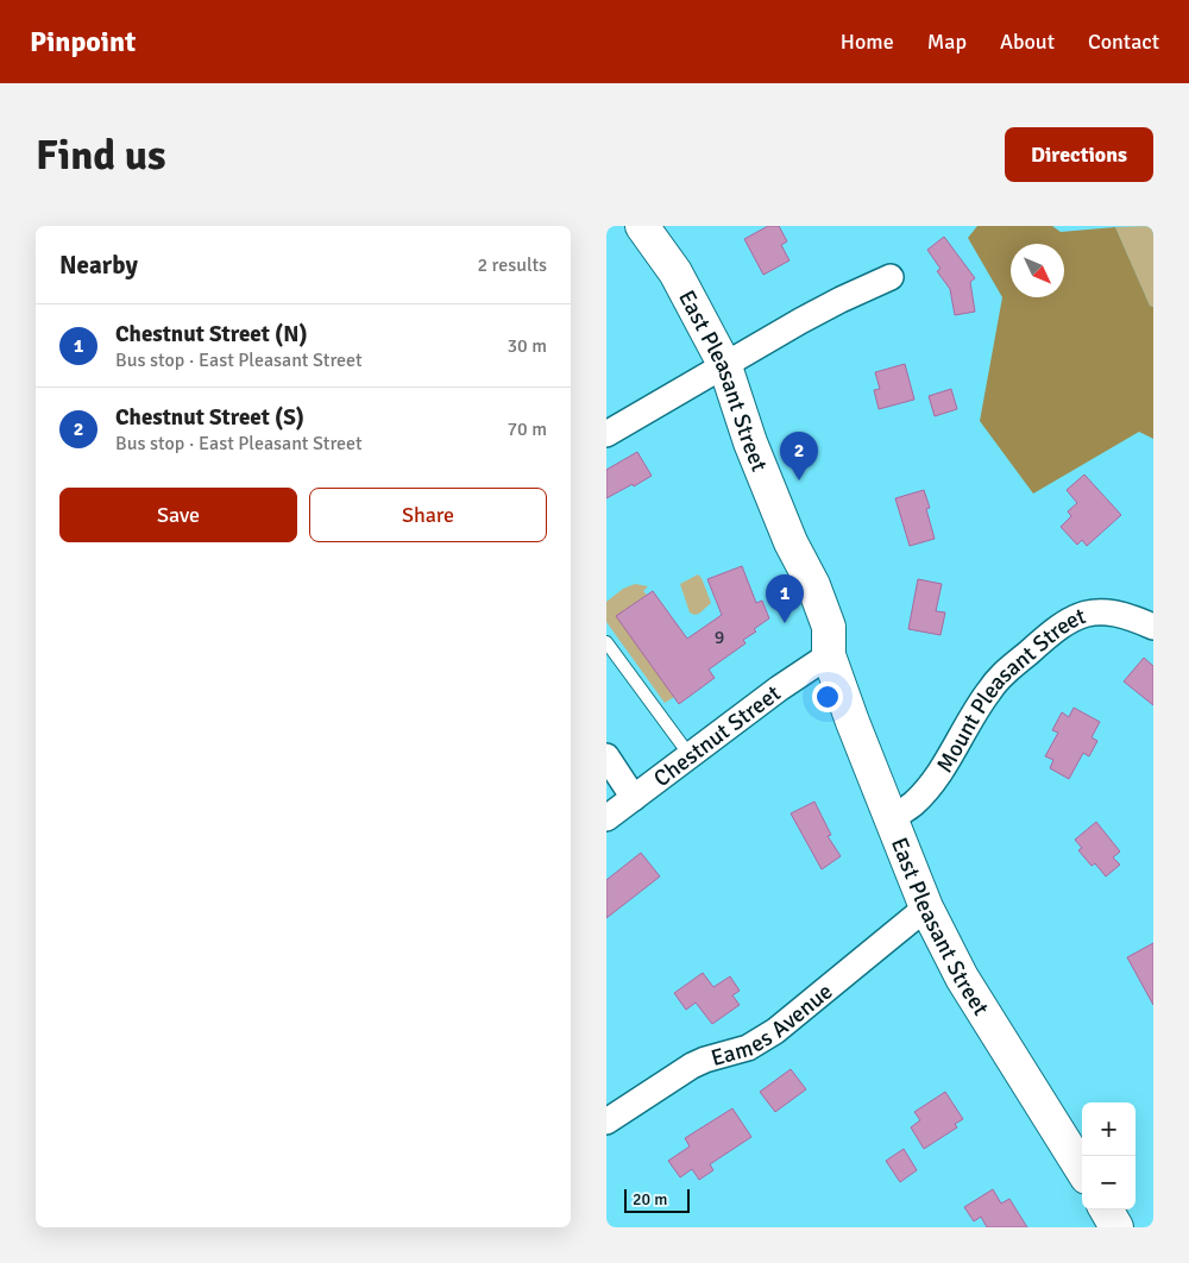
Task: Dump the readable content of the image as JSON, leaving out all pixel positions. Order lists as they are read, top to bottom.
{
  "streets": {
    "main road": ["East Pleasant Street"],
    "street": ["Mount Pleasant Street", "Chestnut Street", "Eames Avenue"]
  },
  "crossings": [
    ["East Pleasant Street", "Mount Pleasant Street"],
    ["East Pleasant Street", "Chestnut Street"],
    ["East Pleasant Street", "Eames Avenue"]
  ],
  "house_numbers": ["9"],
  "scale_bar": "20 m",
  "north": "bottom right",
  "page": {
    "header": "Pinpoint",
    "nav": [
      "Home",
      "Map",
      "About",
      "Contact"
    ],
    "buttons": [
      "Directions",
      ["Save", "Share"]
    ],
    "title": "Find us",
    "heading": ["Nearby", "2 results"],
    "list": [
      {
        "mark": "1",
        "name": "Chestnut Street (N)",
        "note": "Bus stop · East Pleasant Street",
        "value": "30 m"
      },
      {
        "mark": "2",
        "name": "Chestnut Street (S)",
        "note": "Bus stop · East Pleasant Street",
        "value": "70 m"
      }
    ],
    "pins": ["2", "1"],
    "map_buttons": ["+", "−"],
    "scale": "20 m"
  }
}
